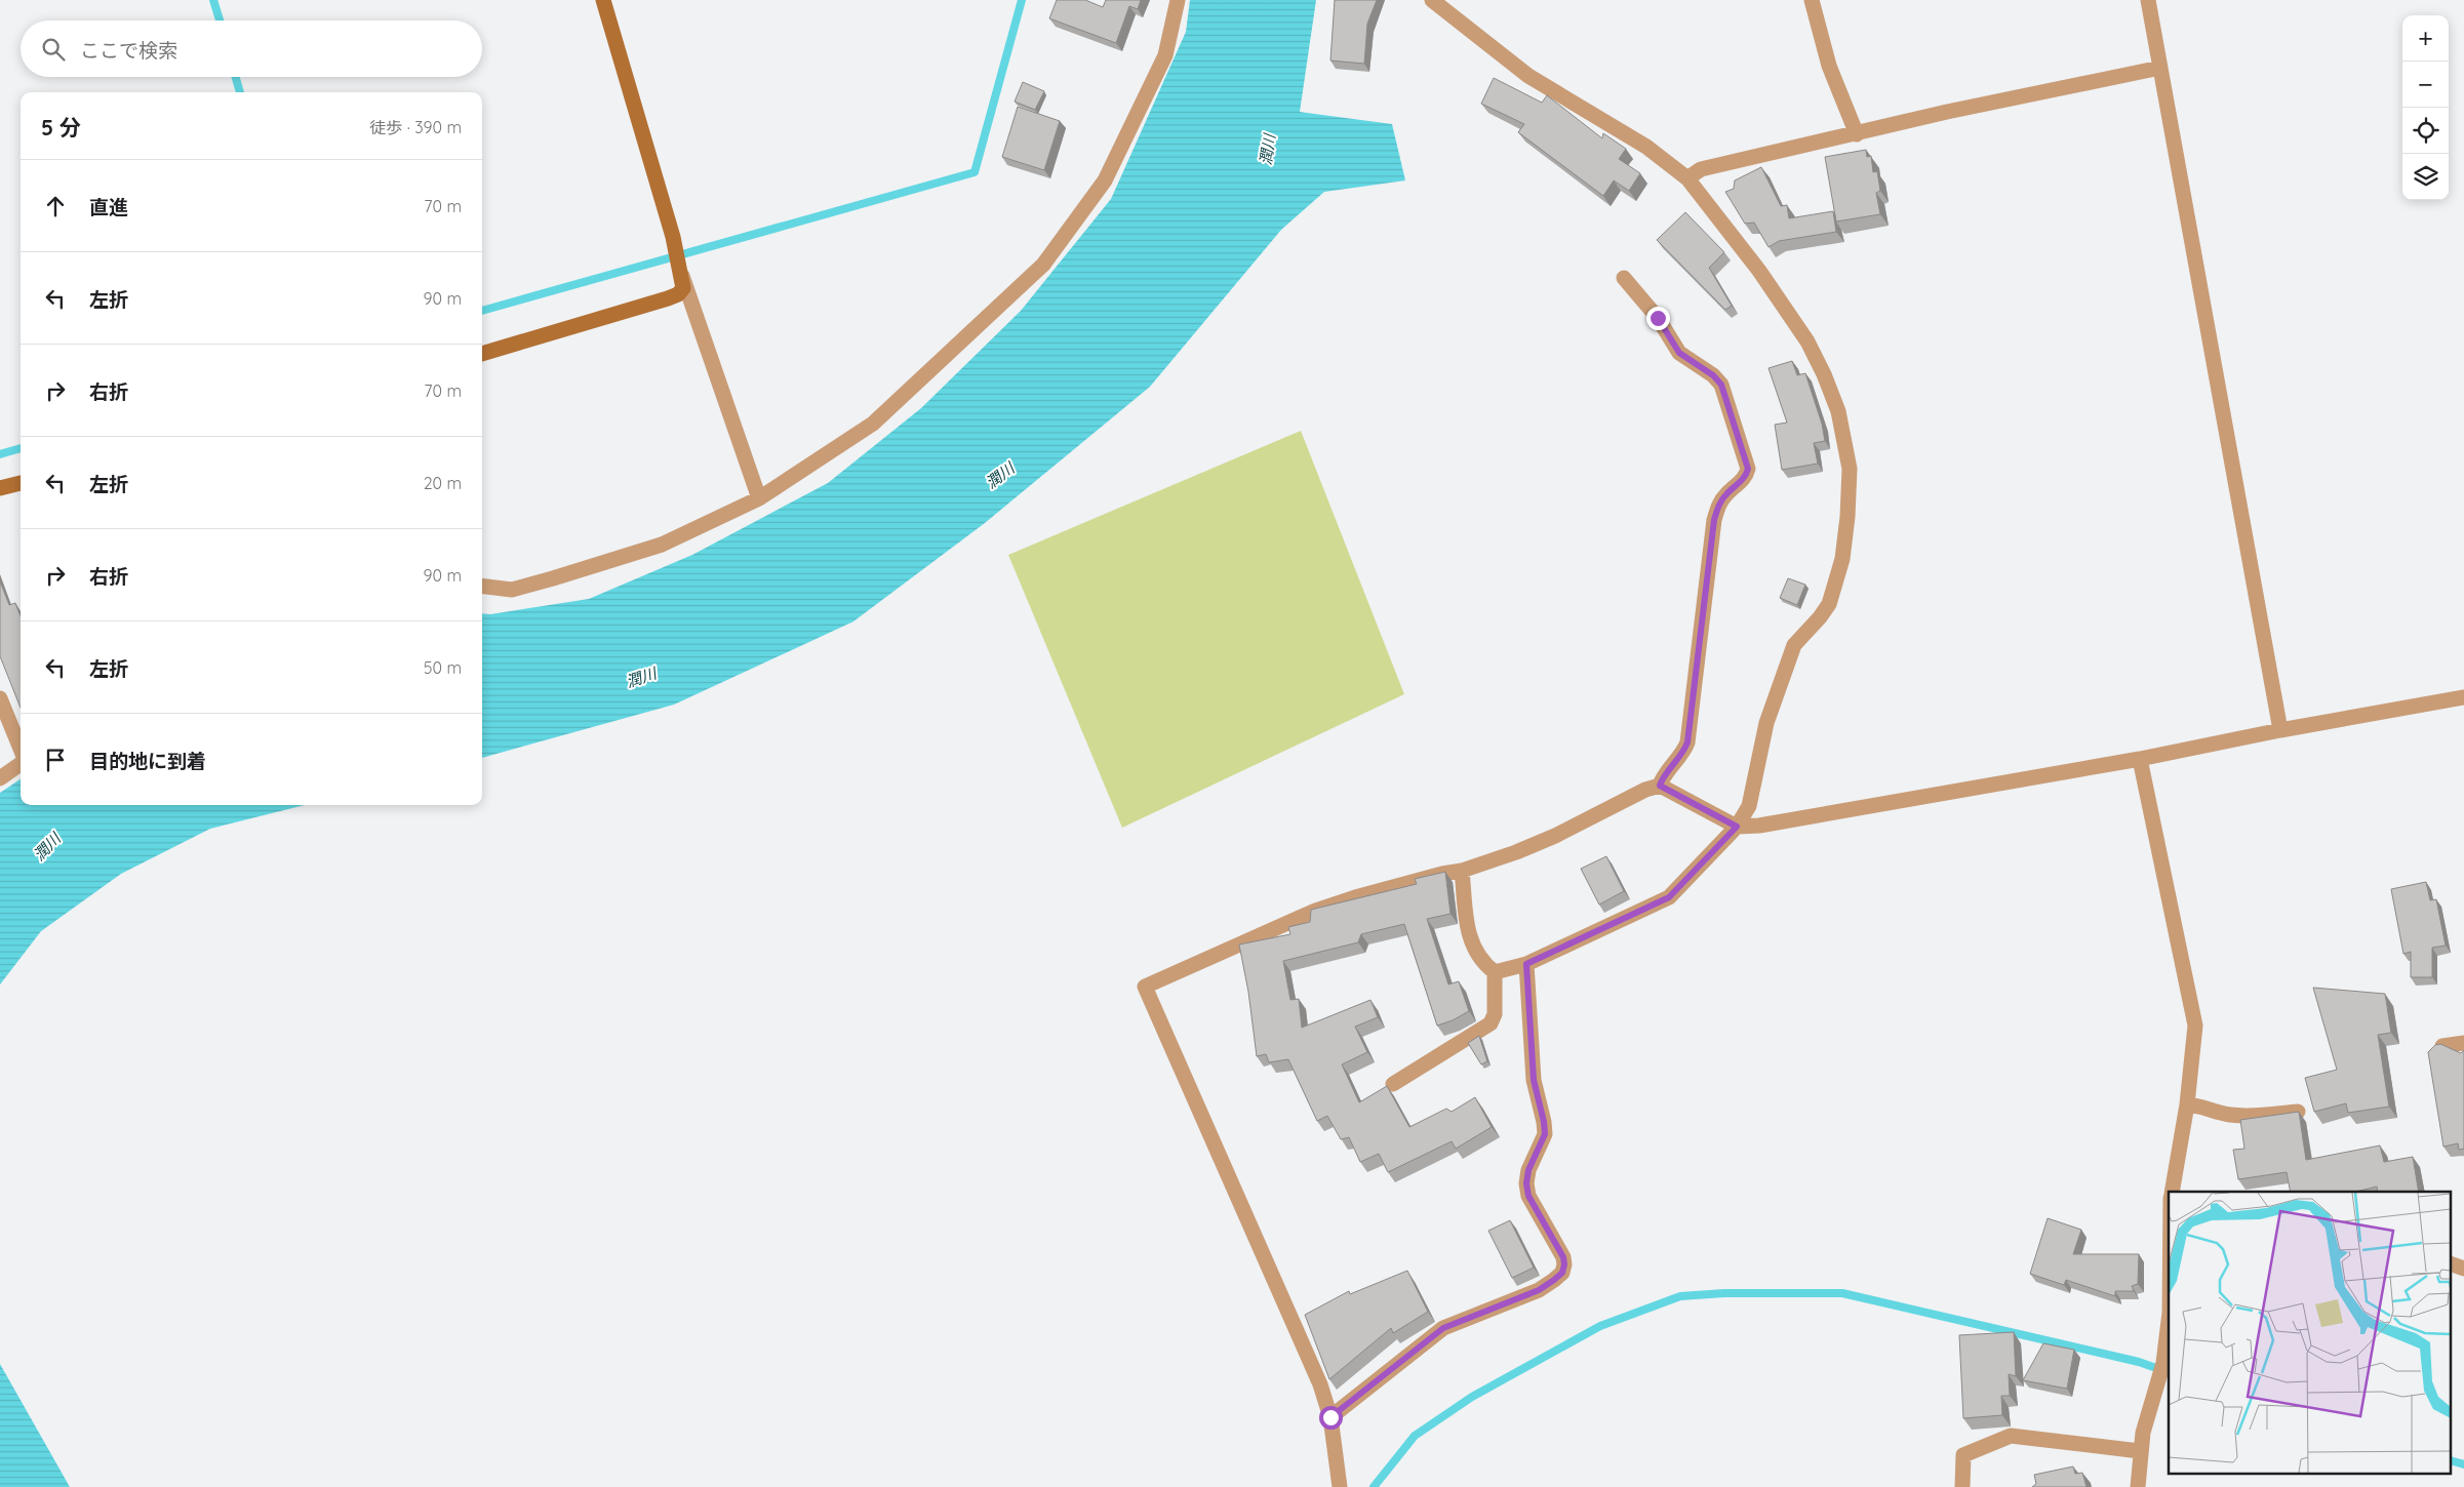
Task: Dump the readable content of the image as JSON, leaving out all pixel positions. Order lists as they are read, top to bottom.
{
  "water": ["潤川"],
  "page": {
    "map_buttons": ["+", "−"],
    "search": "ここで検索",
    "heading": ["5 分", "徒歩 · 390 m"],
    "list": [
      ["直進", "70 m"],
      ["左折", "90 m"],
      ["右折", "70 m"],
      ["左折", "20 m"],
      ["右折", "90 m"],
      ["左折", "50 m"],
      "目的地に到着"
    ]
  }
}
